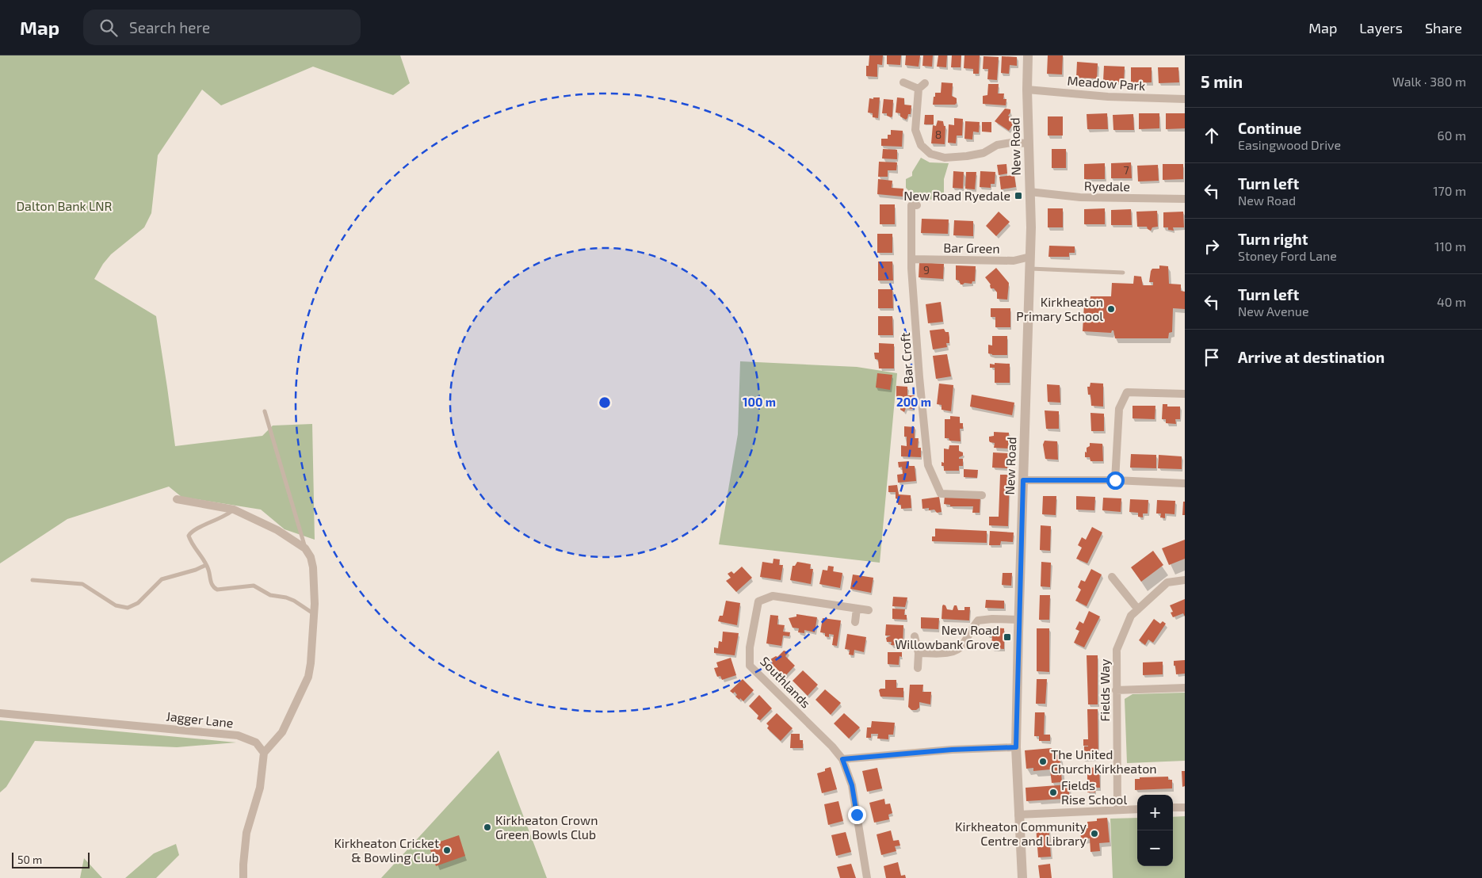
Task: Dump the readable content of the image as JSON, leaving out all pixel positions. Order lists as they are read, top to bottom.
{
  "streets": {
    "street": [
      "Meadow Park",
      "New Road",
      "Ryedale",
      "Bar Green",
      "Bar Croft",
      "Southlands",
      "Fields Way",
      "Jagger Lane"
    ]
  },
  "crossings": [
    ["Meadow Park", "New Road"],
    ["New Road", "Ryedale"],
    ["New Road", "Bar Green"],
    ["Bar Green", "Bar Croft"]
  ],
  "parks": ["Dalton Bank LNR"],
  "places": {
    "transit": ["New Road Ryedale", "New Road Willowbank Grove"],
    "other": [
      "Kirkheaton Primary School",
      "The United Church Kirkheaton",
      "Fields Rise School",
      "Kirkheaton Crown Green Bowls Club",
      "Kirkheaton Community Centre and Library",
      "Kirkheaton Cricket & Bowling Club"
    ]
  },
  "house_numbers": ["8", "7", "9"],
  "scale_bar": "50 m",
  "page": {
    "header": "Map",
    "search": "Search here",
    "nav": ["Map", "Layers", "Share"],
    "heading": ["5 min", "Walk · 380 m"],
    "list": [
      ["Continue", "Easingwood Drive", "60 m"],
      ["Turn left", "New Road", "170 m"],
      ["Turn right", "Stoney Ford Lane", "110 m"],
      ["Turn left", "New Avenue", "40 m"],
      "Arrive at destination"
    ],
    "map_buttons": ["+", "−"],
    "scale": "50 m"
  },
  "rings": ["100 m", "200 m"]
}
